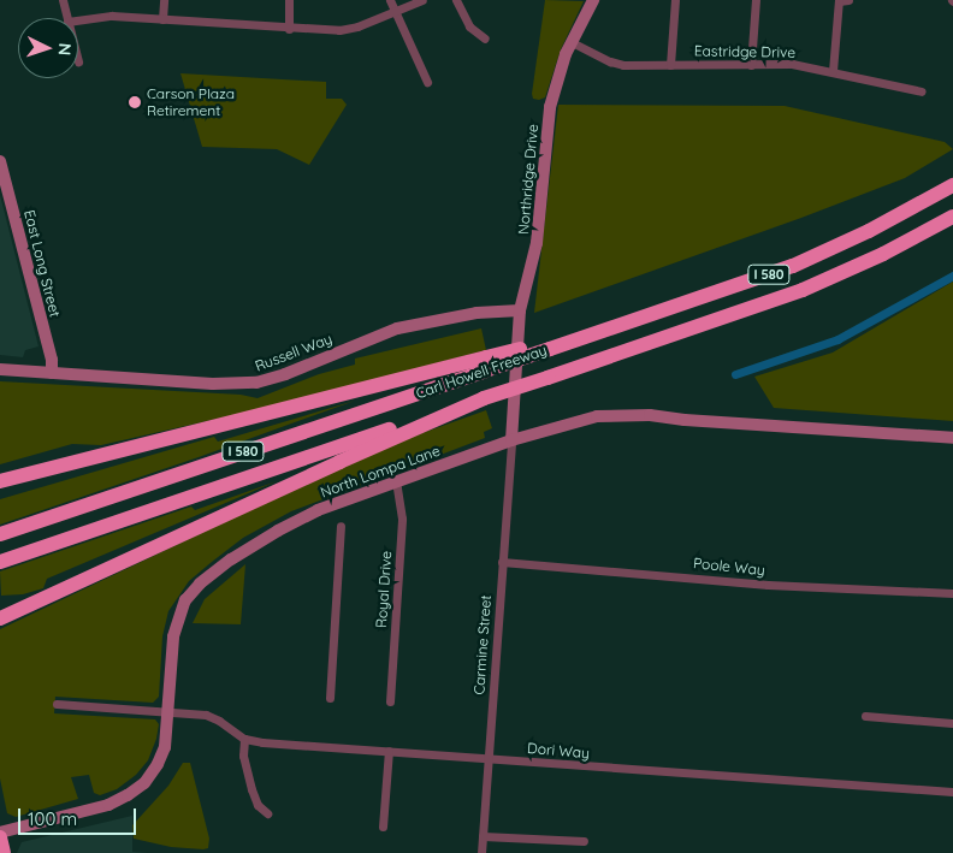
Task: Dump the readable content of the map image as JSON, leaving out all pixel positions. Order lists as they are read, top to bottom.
{
  "streets": {
    "highway": ["I 580", "Carl Howell Freeway"],
    "street": [
      "Eastridge Drive",
      "Northridge Drive",
      "East Long Street",
      "Russell Way",
      "North Lompa Lane",
      "Poole Way",
      "Royal Drive",
      "Carmine Street",
      "Dori Way"
    ]
  },
  "crossings": [
    ["Eastridge Drive", "Northridge Drive"],
    ["Northridge Drive", "Russell Way"],
    ["Northridge Drive", "North Lompa Lane"],
    ["Northridge Drive", "Carmine Street"],
    ["East Long Street", "Russell Way"],
    ["I 580", "Carl Howell Freeway"],
    ["North Lompa Lane", "Royal Drive"],
    ["North Lompa Lane", "Carmine Street"],
    ["North Lompa Lane", "Dori Way"],
    ["Poole Way", "Carmine Street"],
    ["Carmine Street", "Dori Way"]
  ],
  "places": ["Carson Plaza Retirement"],
  "scale_bar": "100 m",
  "north": "right"
}
